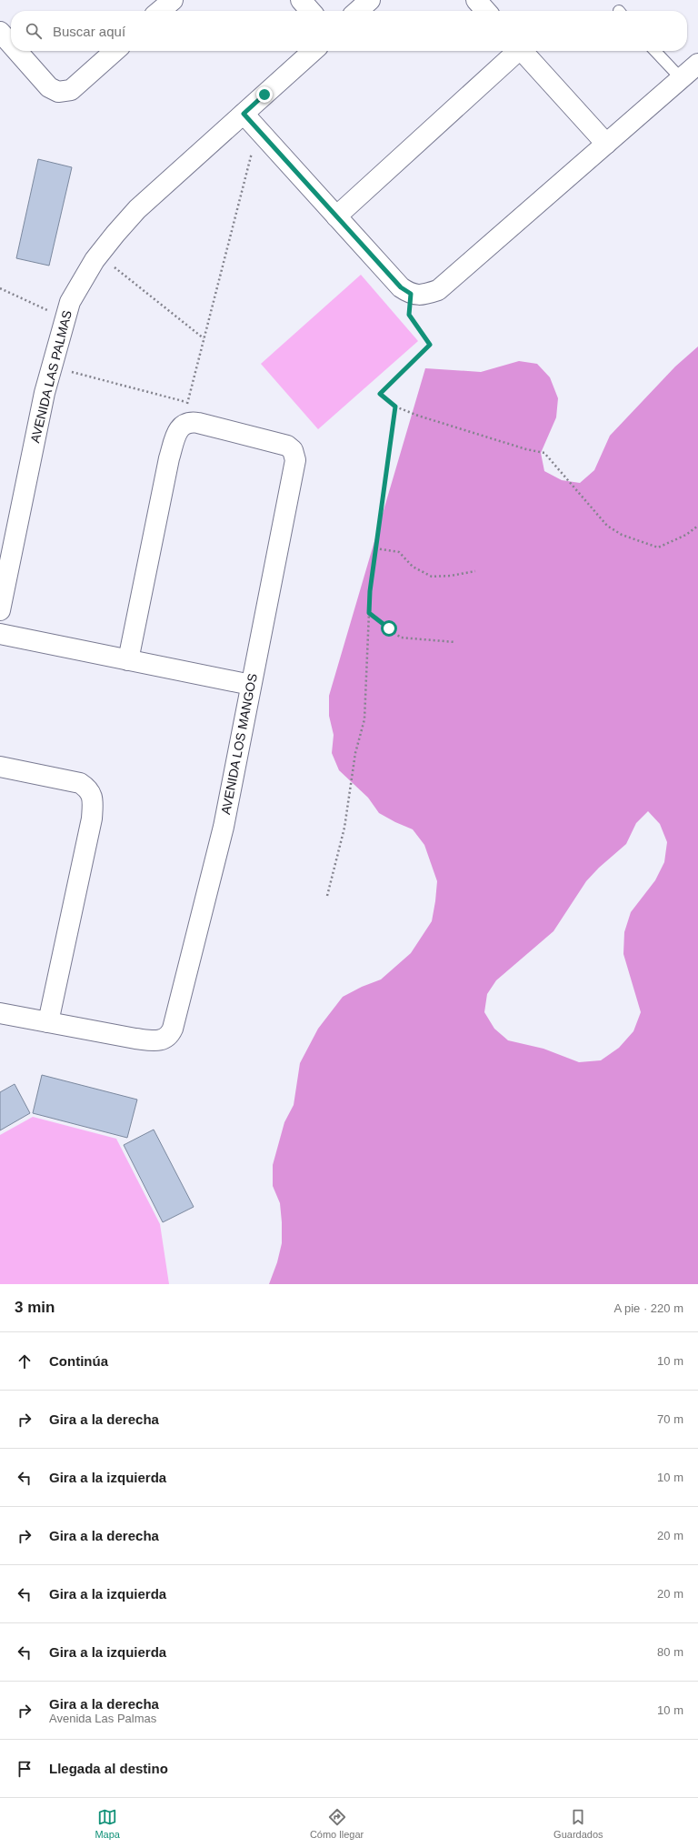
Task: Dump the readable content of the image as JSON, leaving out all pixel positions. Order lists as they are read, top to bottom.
{
  "streets": {
    "street": ["AVENIDA LAS PALMAS", "AVENIDA LOS MANGOS"]
  },
  "page": {
    "search": "Buscar aquí",
    "heading": ["3 min", "A pie · 220 m"],
    "list": [
      ["Continúa", "10 m"],
      ["Gira a la derecha", "70 m"],
      ["Gira a la izquierda", "10 m"],
      ["Gira a la derecha", "20 m"],
      ["Gira a la izquierda", "20 m"],
      ["Gira a la izquierda", "80 m"],
      ["Gira a la derecha", "Avenida Las Palmas", "10 m"],
      "Llegada al destino"
    ],
    "nav": ["Mapa", "Cómo llegar", "Guardados"]
  }
}
